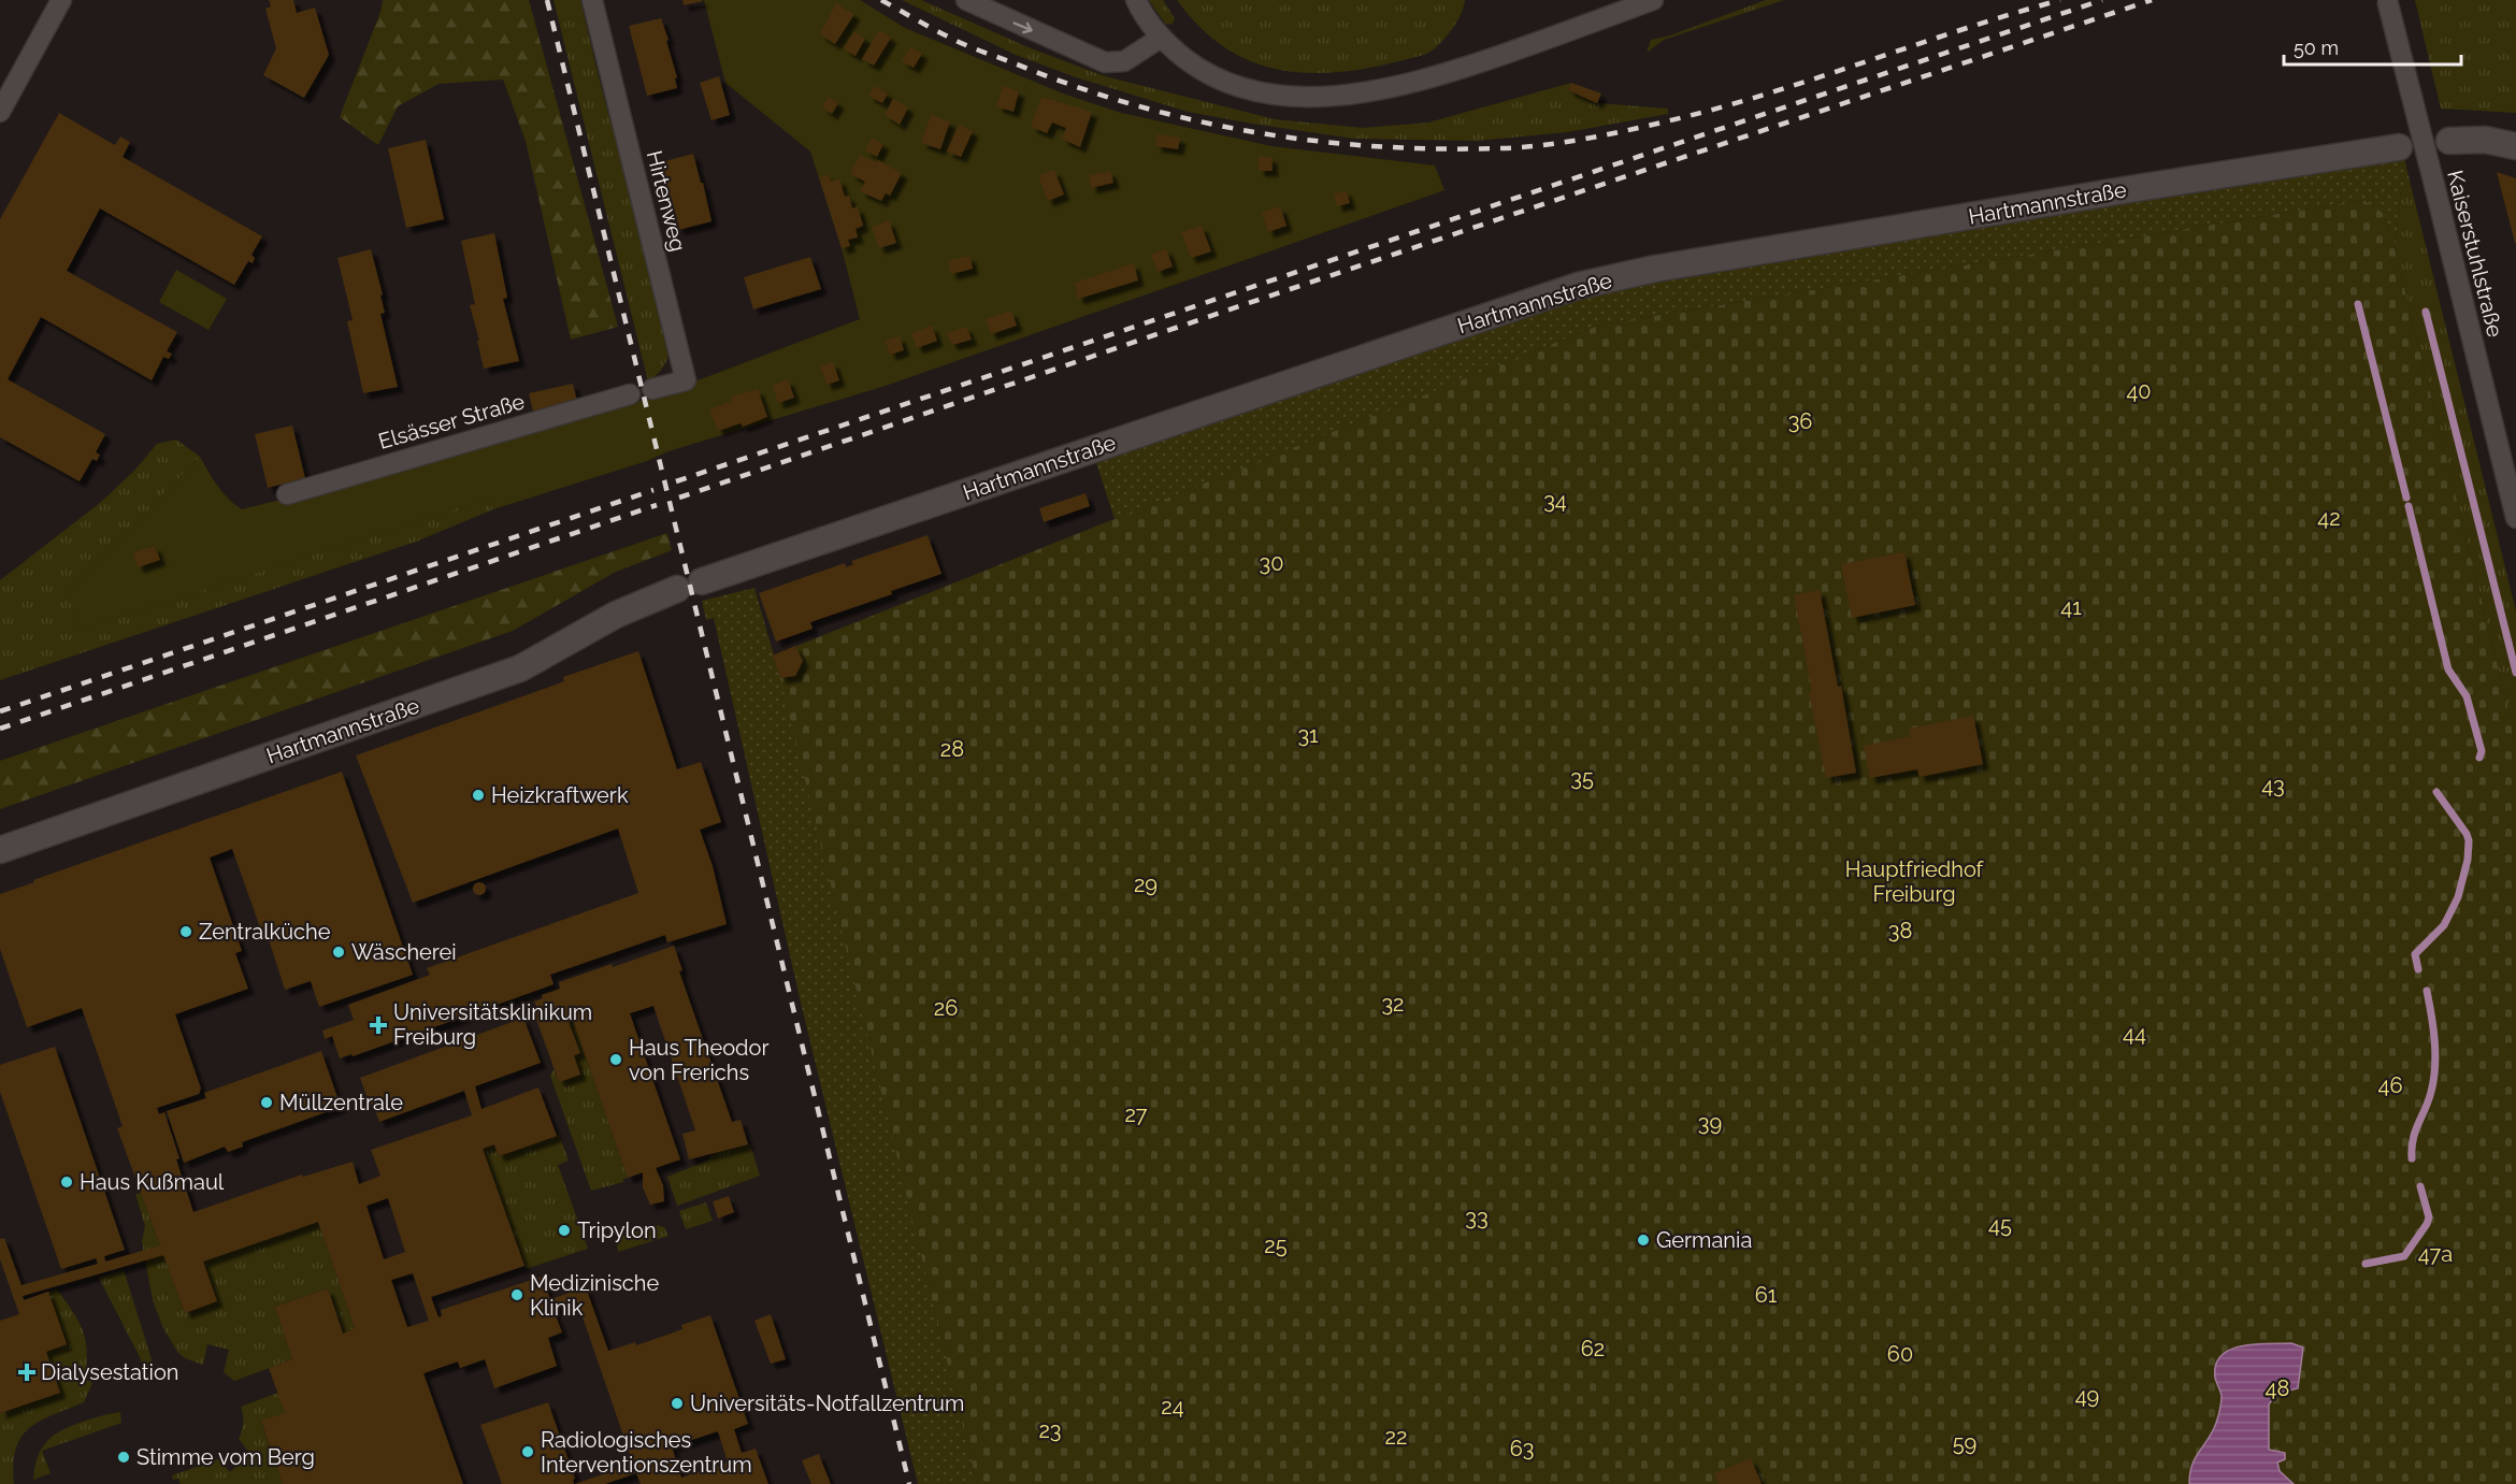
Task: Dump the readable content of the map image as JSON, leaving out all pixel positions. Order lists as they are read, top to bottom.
{
  "streets": {
    "street": [
      "Hirtenweg",
      "Hartmannstraße",
      "Kaiserstuhlstraße",
      "Elsässer Straße"
    ]
  },
  "parks": [
    "40",
    "36",
    "34",
    "42",
    "30",
    "41",
    "31",
    "28",
    "35",
    "43",
    "Hauptfriedhof Freiburg",
    "29",
    "38",
    "32",
    "26",
    "44",
    "46",
    "27",
    "39",
    "33",
    "45",
    "25",
    "47a",
    "61",
    "62",
    "60",
    "48",
    "49",
    "24",
    "23",
    "22",
    "59",
    "63"
  ],
  "places": {
    "other": [
      "Heizkraftwerk",
      "Zentralküche",
      "Wäscherei",
      "Haus Theodor von Frerichs",
      "Müllzentrale",
      "Haus Kußmaul",
      "Tripylon",
      "Germania",
      "Medizinische Klinik",
      "Universitäts-Notfallzentrum",
      "Radiologisches Interventionszentrum",
      "Stimme vom Berg"
    ],
    "health": ["Universitätsklinikum Freiburg", "Dialysestation"]
  },
  "scale_bar": "50 m"
}
